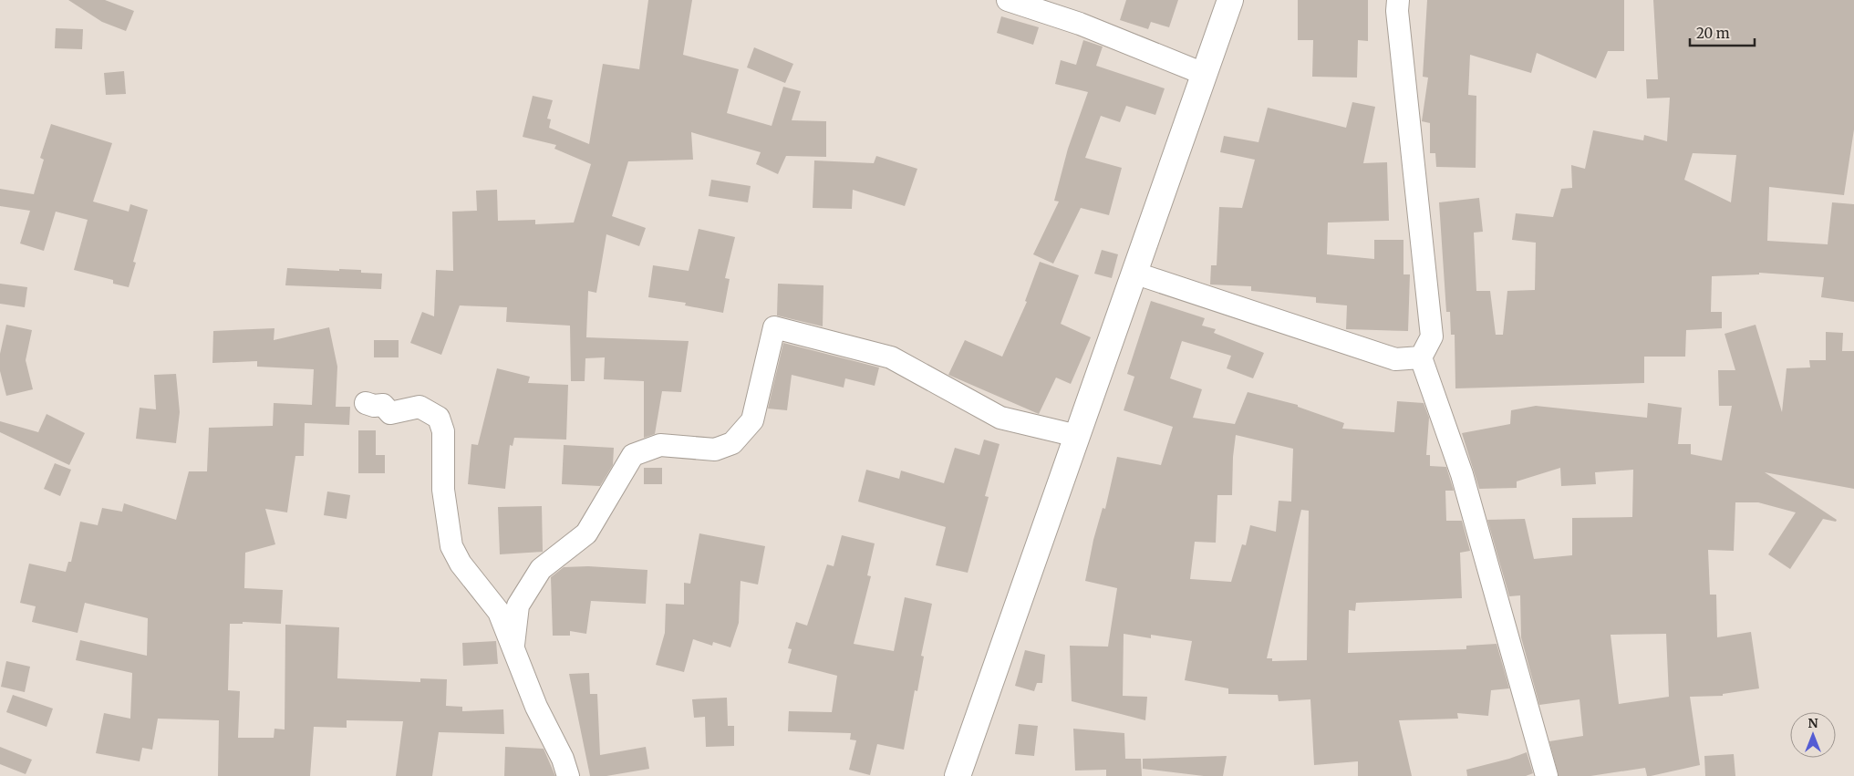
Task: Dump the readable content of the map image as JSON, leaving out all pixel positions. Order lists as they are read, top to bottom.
{
  "scale_bar": "20 m",
  "north": "top"
}
